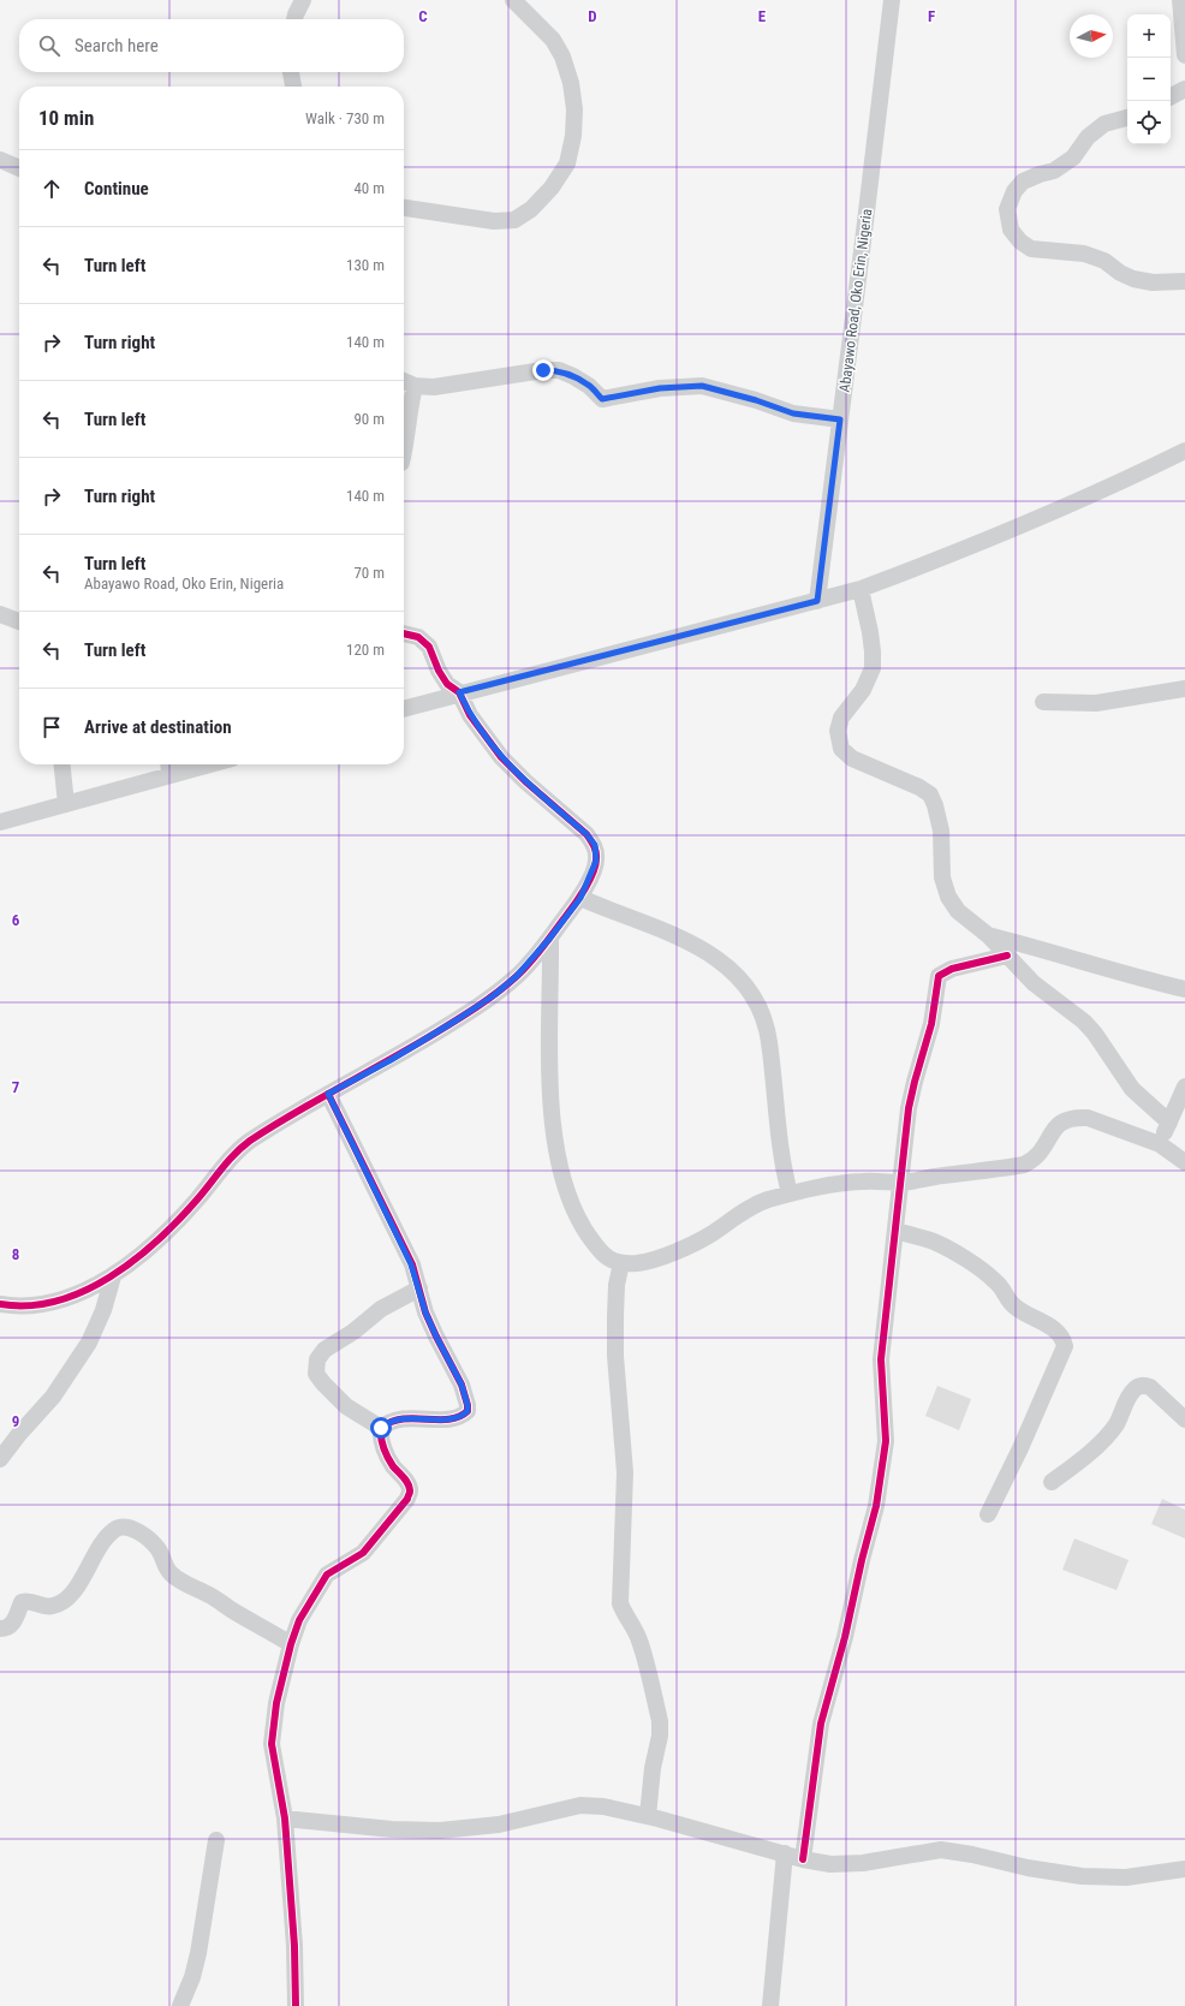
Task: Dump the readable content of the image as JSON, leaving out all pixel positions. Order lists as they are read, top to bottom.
{
  "streets": {
    "street": ["Abayawo Road, Oko Erin, Nigeria"]
  },
  "north": "right",
  "page": {
    "map_buttons": ["+", "−"],
    "search": "Search here",
    "heading": ["10 min", "Walk · 730 m"],
    "list": [
      ["Continue", "40 m"],
      ["Turn left", "130 m"],
      ["Turn right", "140 m"],
      ["Turn left", "90 m"],
      ["Turn right", "140 m"],
      ["Turn left", "Abayawo Road, Oko Erin, Nigeria", "70 m"],
      ["Turn left", "120 m"],
      "Arrive at destination"
    ]
  },
  "grid": {
    "columns": [
      "C",
      "D",
      "E",
      "F"
    ],
    "rows": [
      "6",
      "7",
      "8",
      "9"
    ]
  }
}
